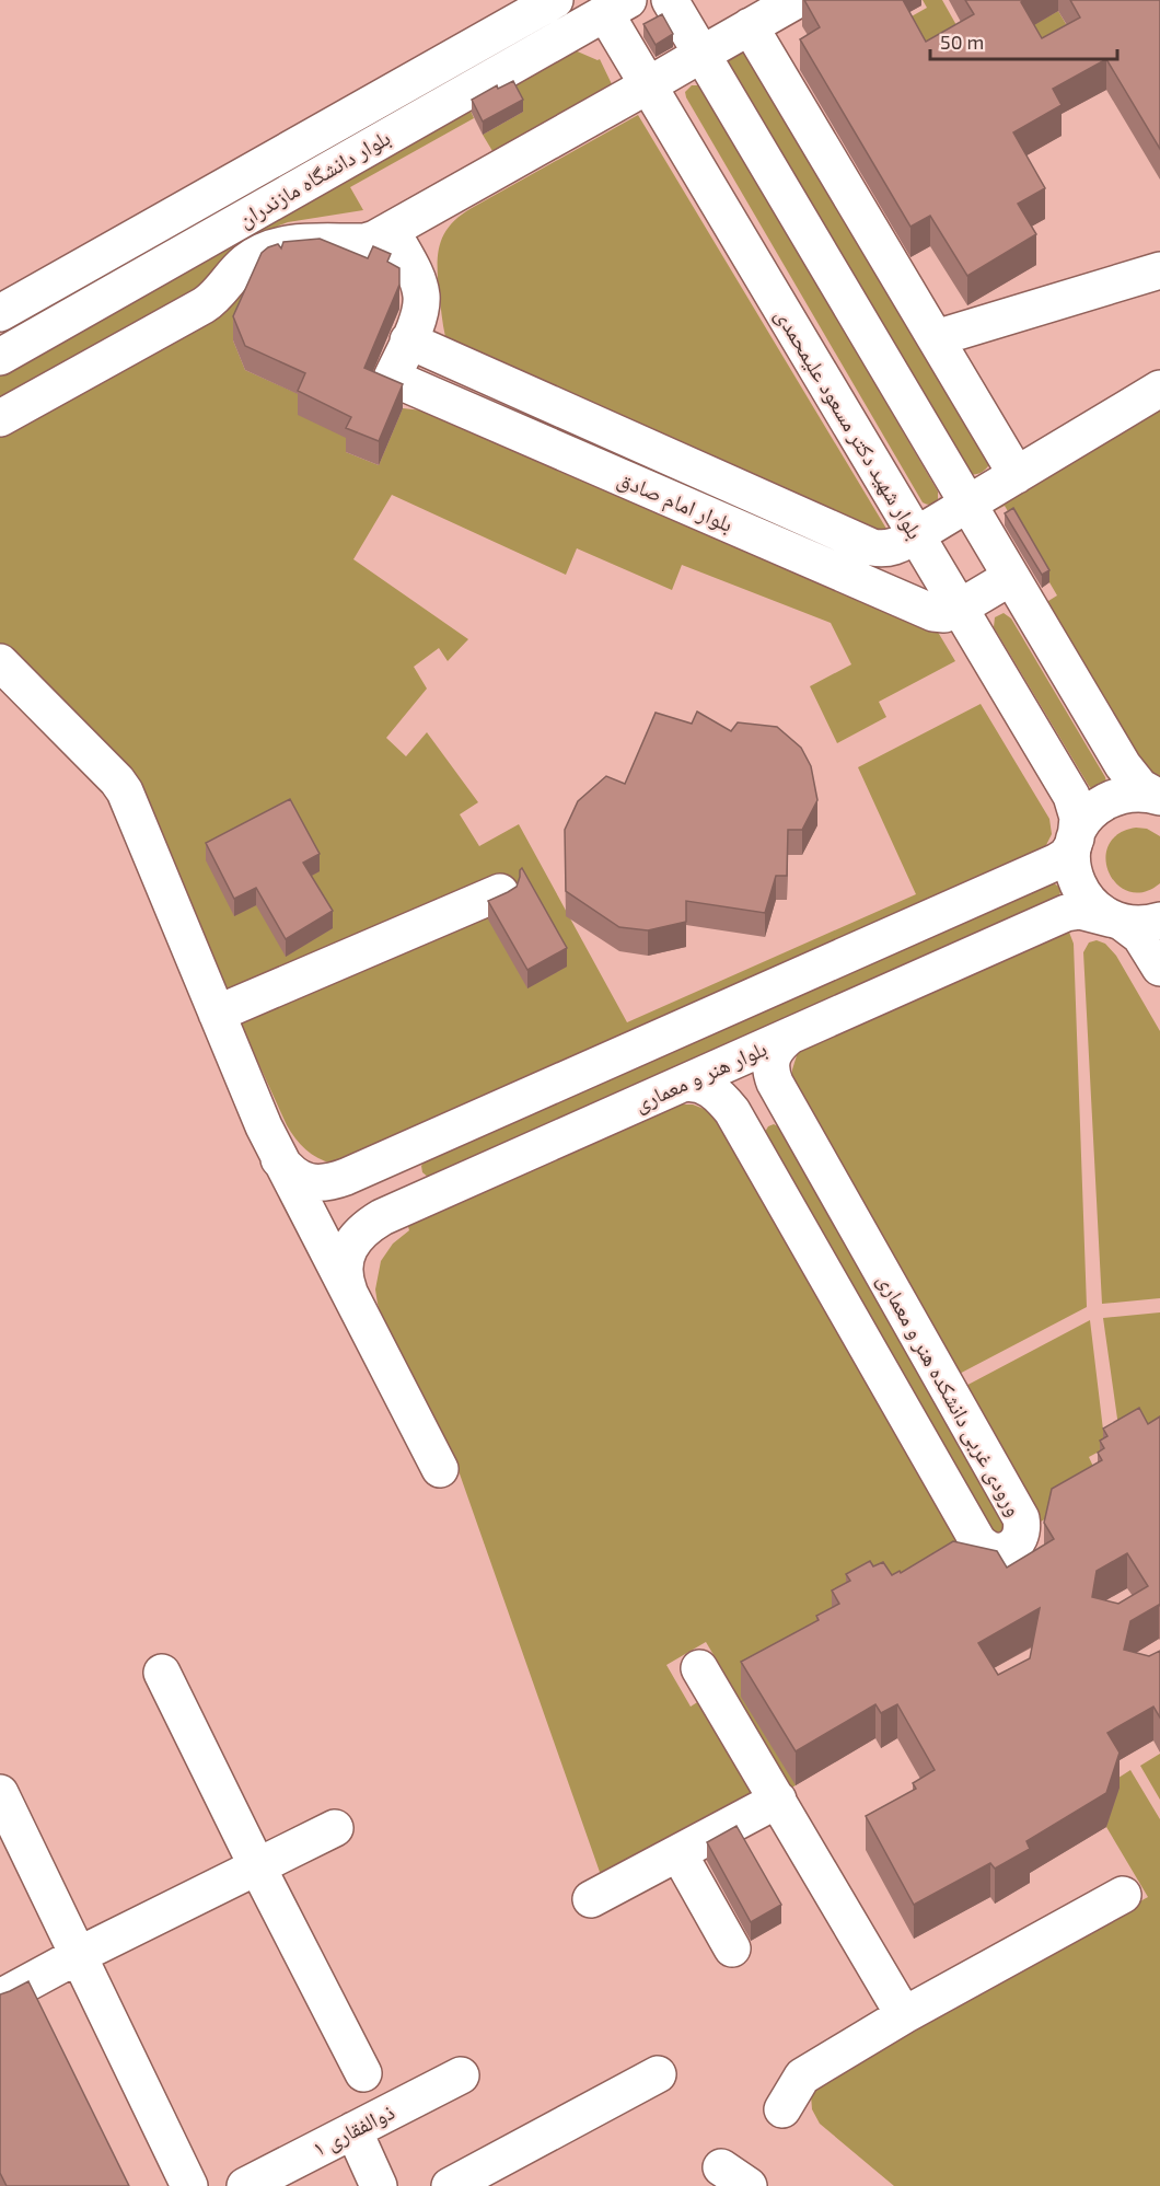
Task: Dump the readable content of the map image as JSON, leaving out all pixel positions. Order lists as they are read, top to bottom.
{
  "streets": {
    "street": [
      "بلوار دانشگاه مازندران",
      "بلوار شهید دکتر مسعود علیمحمدی",
      "بلوار امام صادق",
      "بلوار هنر و معماری",
      "ورودی غربی دانشکده هنر و معماری",
      "ذوالفقاری ۱"
    ]
  },
  "crossings": [
    ["بلوار دانشگاه مازندران", "بلوار شهید دکتر مسعود علیمحمدی"],
    ["بلوار شهید دکتر مسعود علیمحمدی", "بلوار امام صادق"],
    ["بلوار شهید دکتر مسعود علیمحمدی", "بلوار هنر و معماری"],
    ["بلوار هنر و معماری", "ورودی غربی دانشکده هنر و معماری"]
  ],
  "scale_bar": "50 m"
}
